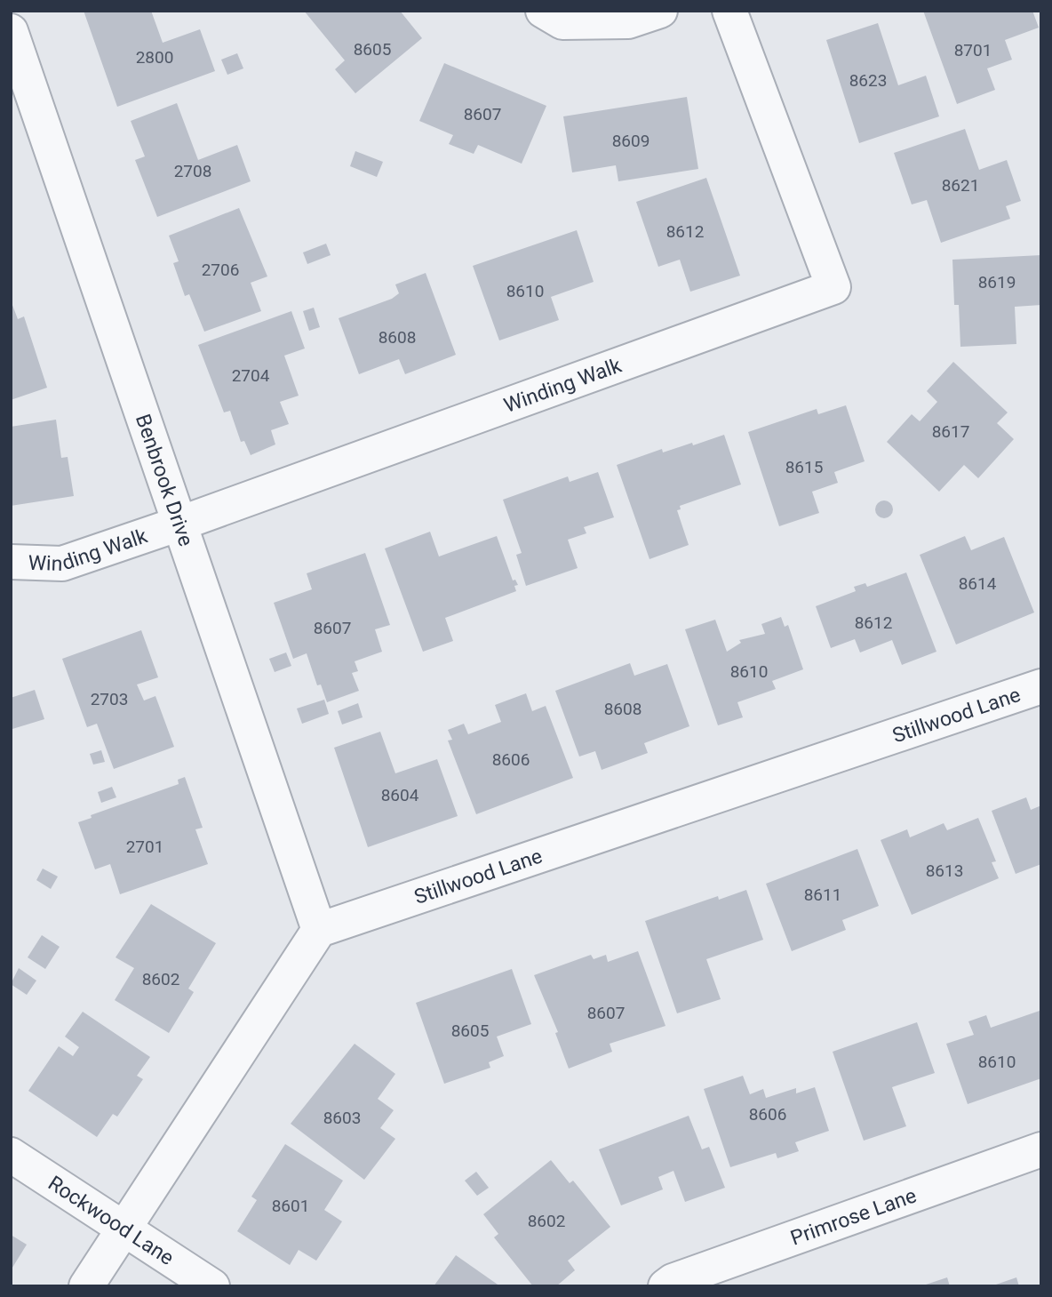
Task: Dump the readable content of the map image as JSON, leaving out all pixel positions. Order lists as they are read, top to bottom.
{
  "streets": {
    "street": [
      "Winding Walk",
      "Benbrook Drive",
      "Stillwood Lane",
      "Primrose Lane",
      "Rockwood Lane"
    ]
  },
  "crossings": [
    ["Winding Walk", "Benbrook Drive"],
    ["Benbrook Drive", "Stillwood Lane"]
  ],
  "house_numbers": [
    "8605",
    "8701",
    "2800",
    "8623",
    "8607",
    "8609",
    "2708",
    "8621",
    "8612",
    "2706",
    "8619",
    "8610",
    "8608",
    "2704",
    "8617",
    "8615",
    "8614",
    "8612",
    "8607",
    "8610",
    "2703",
    "8608",
    "8606",
    "8604",
    "2701",
    "8613",
    "8611",
    "8602",
    "8607",
    "8605",
    "8610",
    "8606",
    "8603",
    "8601",
    "8602"
  ]
}
